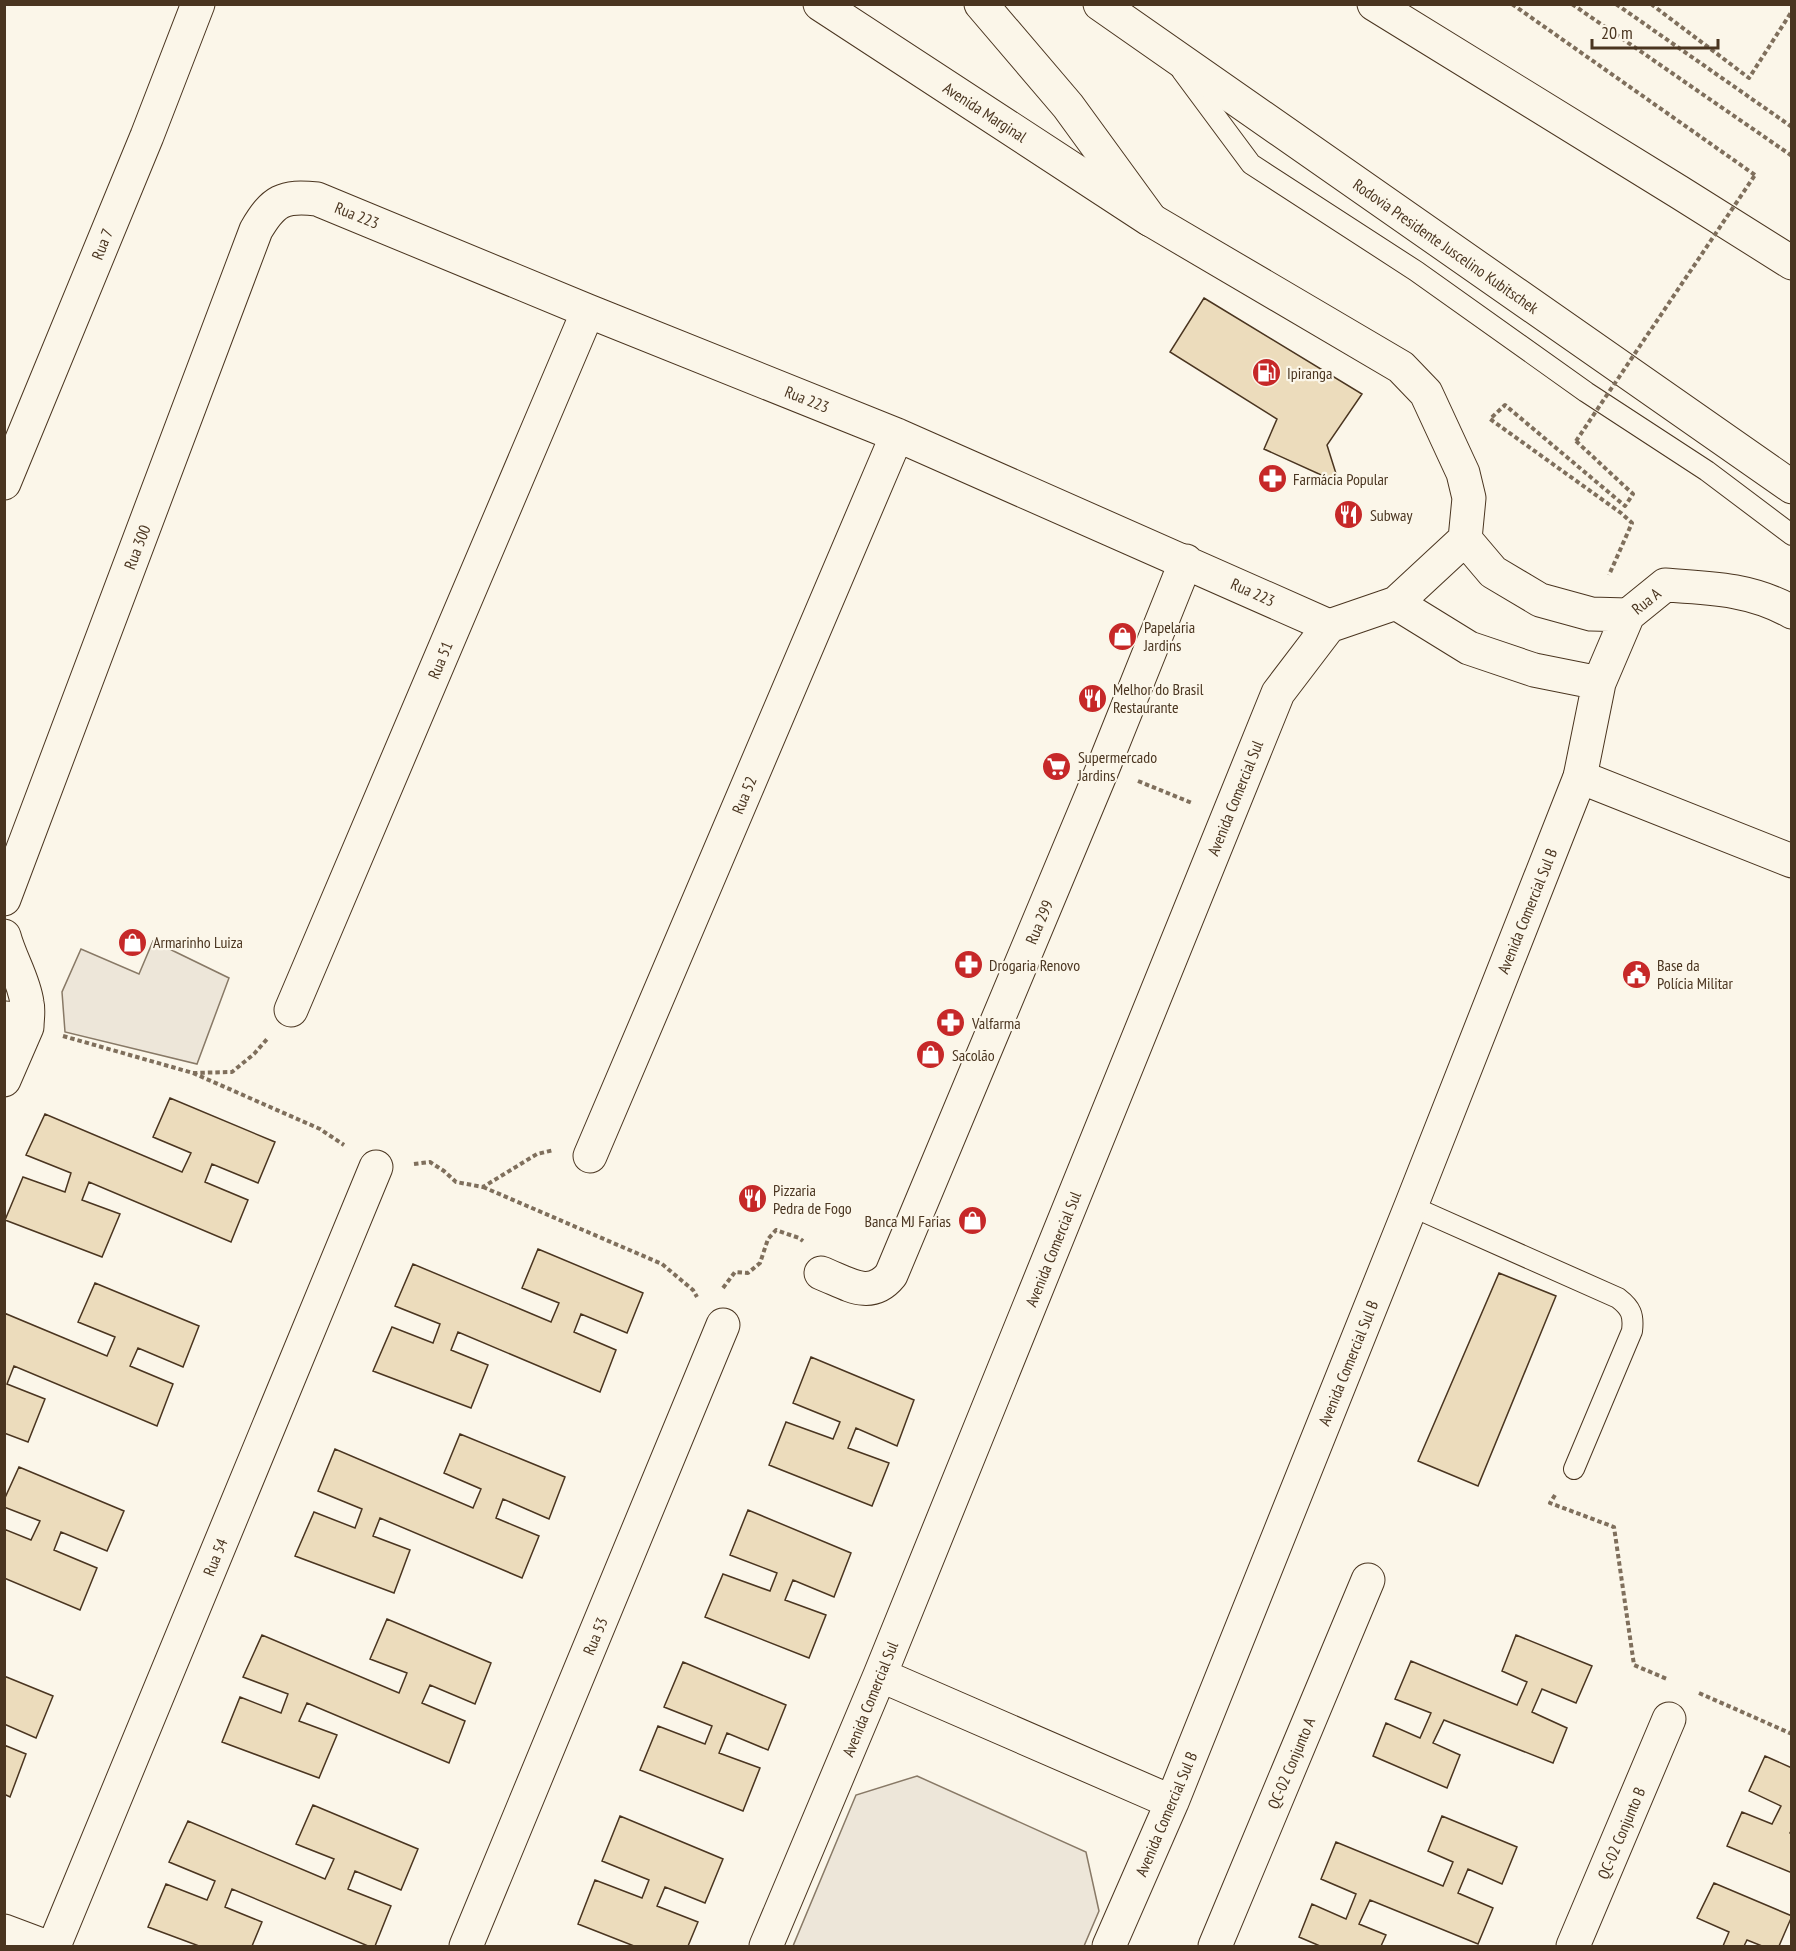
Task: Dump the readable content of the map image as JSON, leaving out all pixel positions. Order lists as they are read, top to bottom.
{
  "streets": {
    "main road": [
      "Avenida Marginal",
      "Rua 223",
      "Rua 7",
      "Rodovia Presidente Juscelino Kubitschek",
      "Rua 300",
      "Rua A",
      "Rua 51",
      "Rua 52",
      "Avenida Comercial Sul",
      "Avenida Comercial Sul B",
      "Rua 299",
      "Rua 54",
      "Rua 53",
      "QC-02 Conjunto A",
      "QC-02 Conjunto B"
    ]
  },
  "crossings": [
    ["Rua 223", "Rua 300"],
    ["Rua 223", "Rua 51"],
    ["Rua 223", "Rua 52"],
    ["Rua 223", "Avenida Comercial Sul"],
    ["Rua 223", "Rua 299"],
    ["Rua A", "Avenida Comercial Sul B"]
  ],
  "places": {
    "fuel station": ["Ipiranga"],
    "pharmacy": ["Farmácia Popular", "Drogaria Renovo", "Valfarma"],
    "restaurant": ["Subway", "Melhor do Brasil Restaurante", "Pizzaria Pedra de Fogo"],
    "shop": [
      "Papelaria Jardins",
      "Armarinho Luiza",
      "Sacolão",
      "Banca MJ Farias"
    ],
    "supermarket": ["Supermercado Jardins"],
    "public building": ["Base da Polícia Militar"]
  },
  "scale_bar": "20 m"
}
